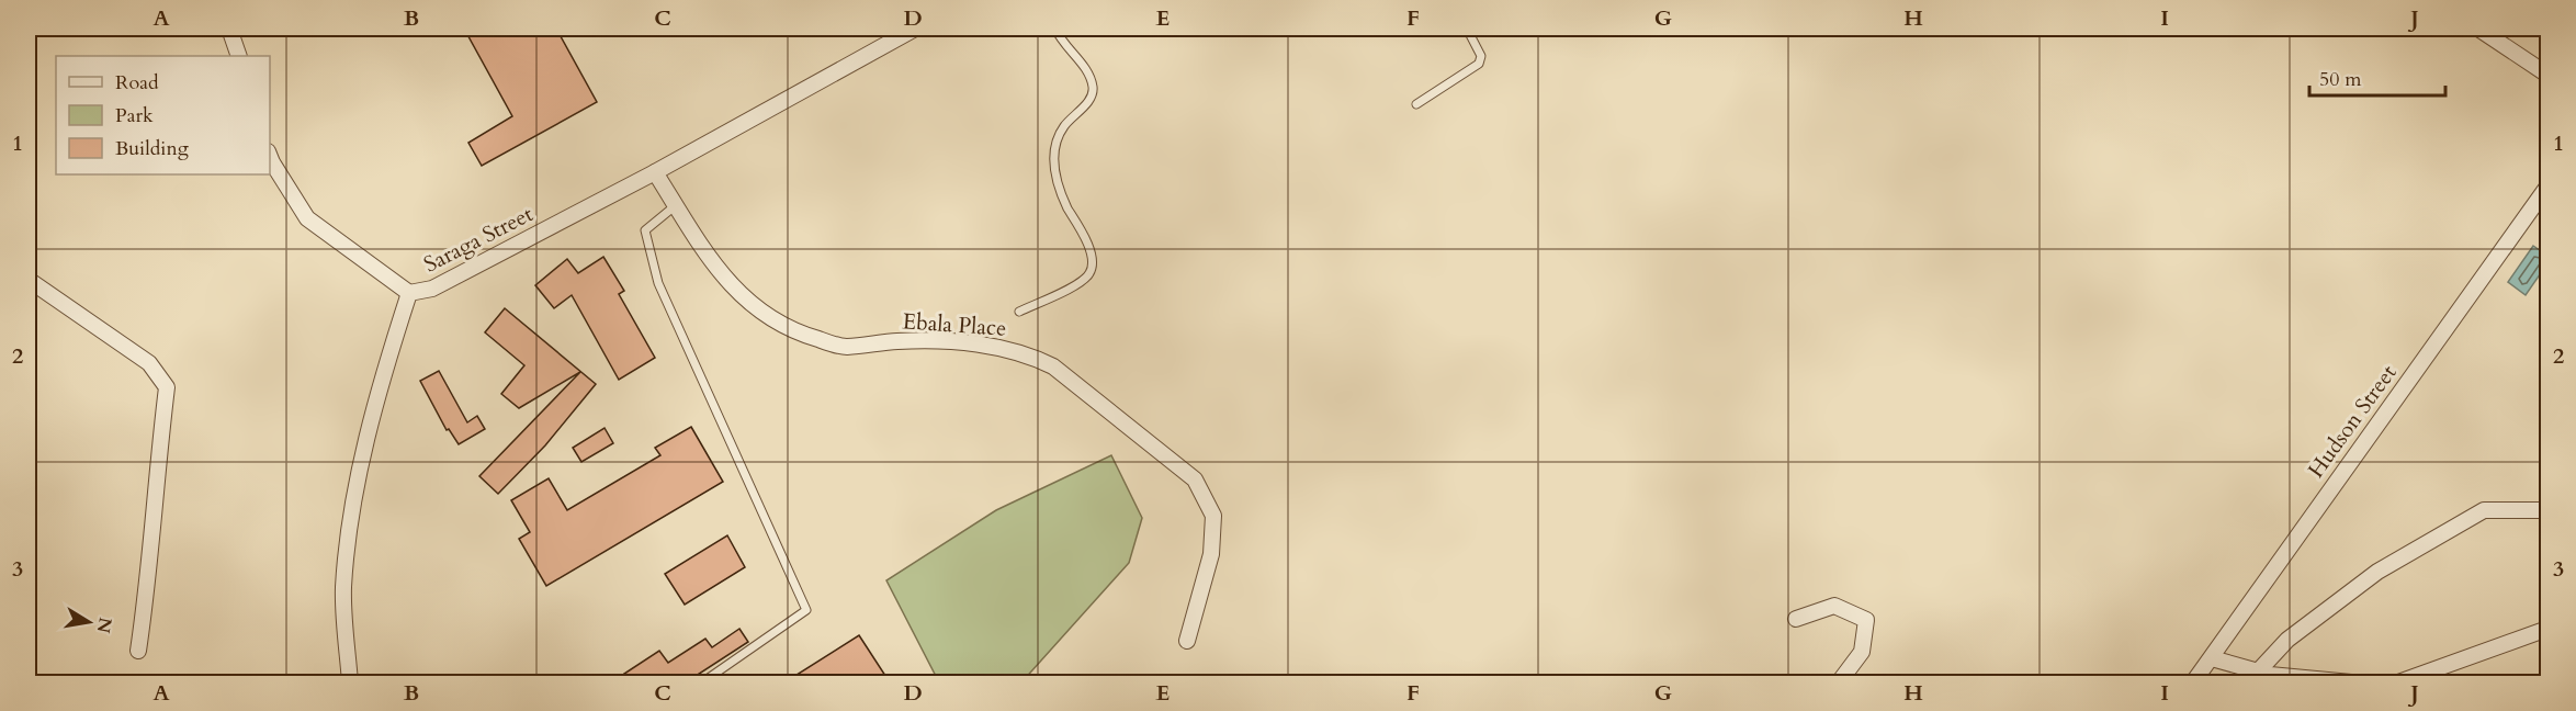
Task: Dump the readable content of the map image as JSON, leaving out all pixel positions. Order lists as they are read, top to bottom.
{
  "streets": {
    "street": ["Saraga Street", "Ebala Place", "Hudson Street"]
  },
  "crossings": [
    ["Saraga Street", "Ebala Place"]
  ],
  "legend": ["Road", "Park", "Building"],
  "scale_bar": "50 m",
  "north": "right",
  "grid": {
    "columns": [
      "A",
      "B",
      "C",
      "D",
      "E",
      "F",
      "G",
      "H",
      "I",
      "J"
    ],
    "rows": ["1", "2", "3"]
  }
}
